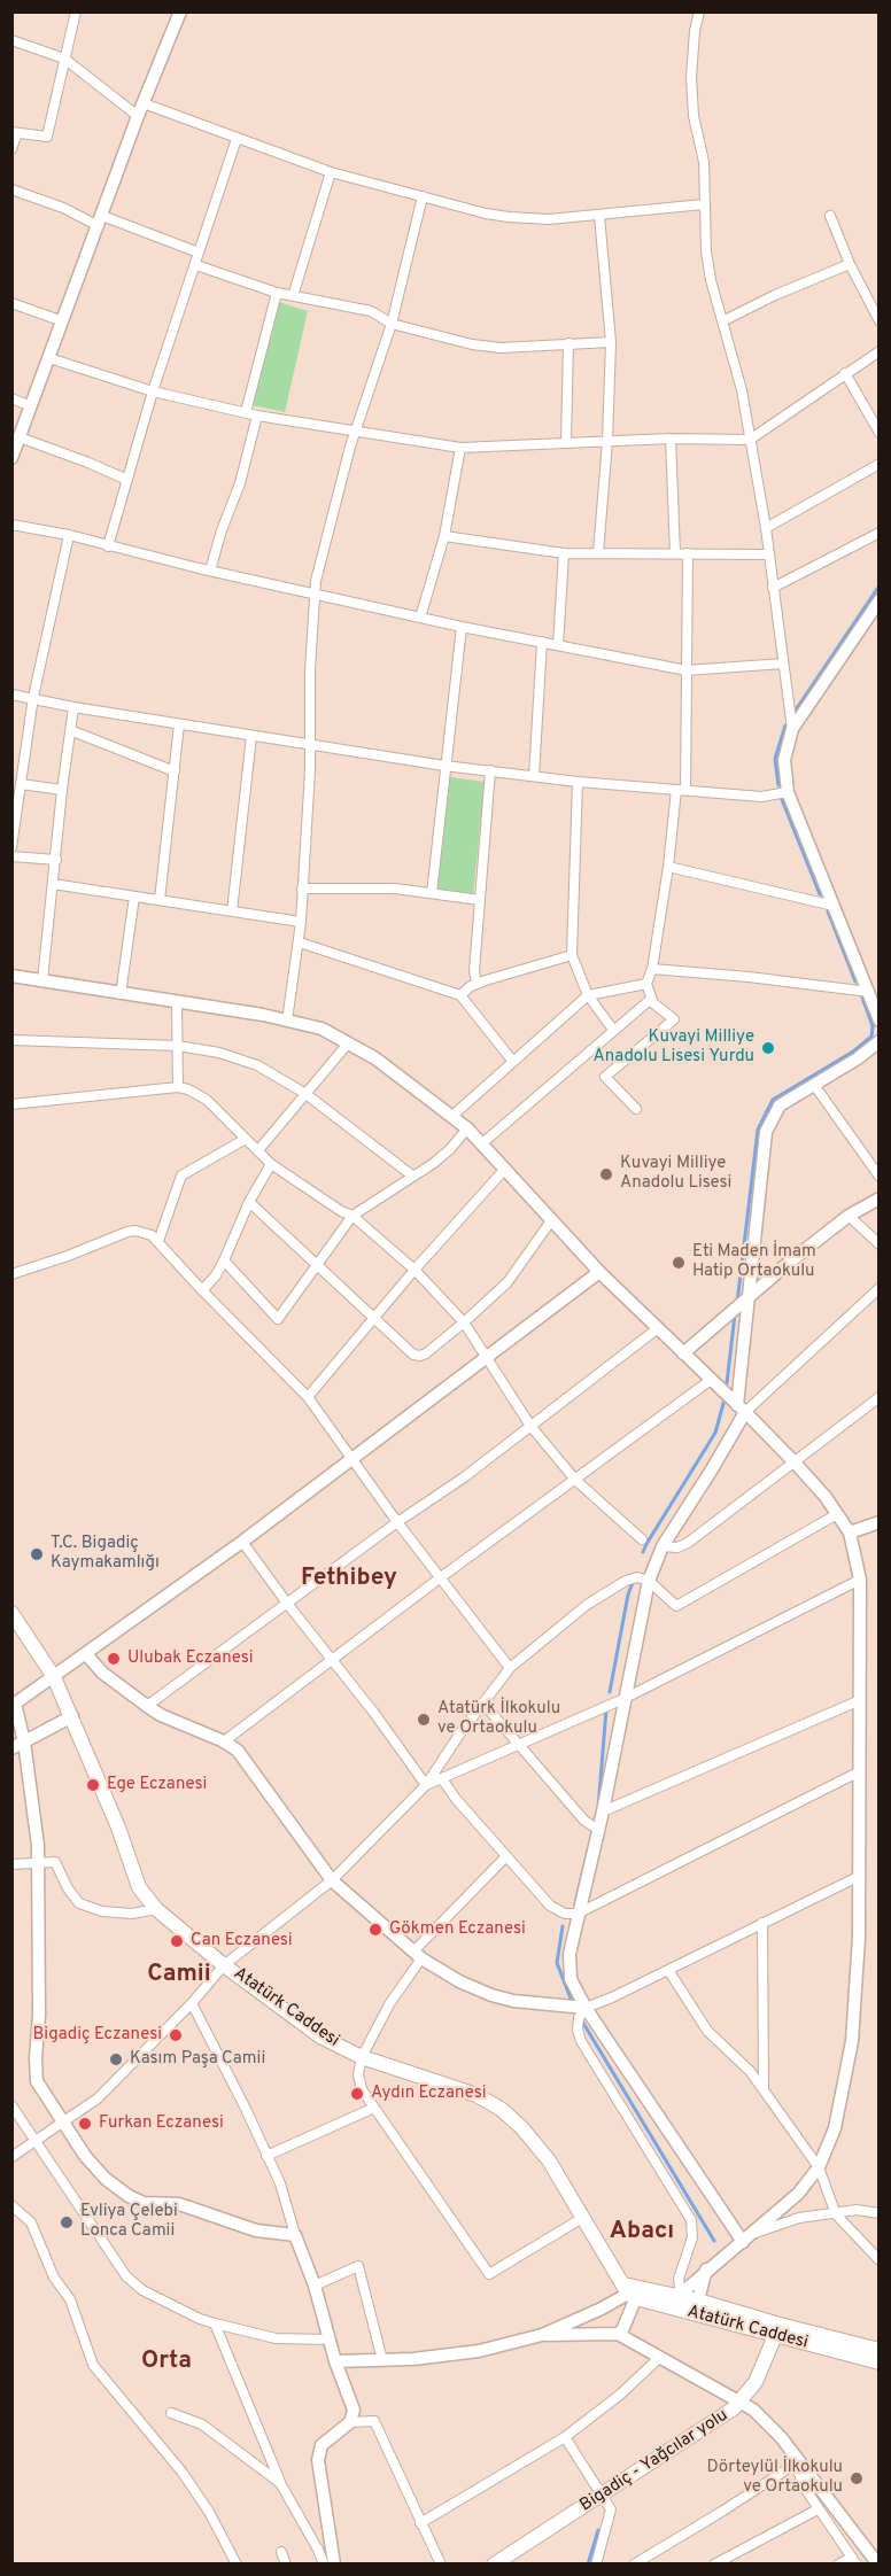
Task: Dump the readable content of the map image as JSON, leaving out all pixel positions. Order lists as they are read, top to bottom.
{
  "streets": {
    "main road": ["Atatürk Caddesi", "Bigadiç - Yağcılar yolu"]
  },
  "crossings": [
    ["Atatürk Caddesi", "Bigadiç - Yağcılar yolu"]
  ],
  "districts": [
    "Fethibey",
    "Camii",
    "Abacı",
    "Orta"
  ],
  "places": [
    "Kuvayi Milliye Anadolu Lisesi Yurdu",
    "Kuvayi Milliye Anadolu Lisesi",
    "Eti Maden İmam Hatip Ortaokulu",
    "T.C. Bigadiç Kaymakamlığı",
    "Ulubak Eczanesi",
    "Atatürk İlkokulu ve Ortaokulu",
    "Ege Eczanesi",
    "Gökmen Eczanesi",
    "Can Eczanesi",
    "Bigadiç Eczanesi",
    "Kasım Paşa Camii",
    "Aydın Eczanesi",
    "Furkan Eczanesi",
    "Evliya Çelebi Lonca Camii",
    "Dörteylül İlkokulu ve Ortaokulu"
  ]
}
